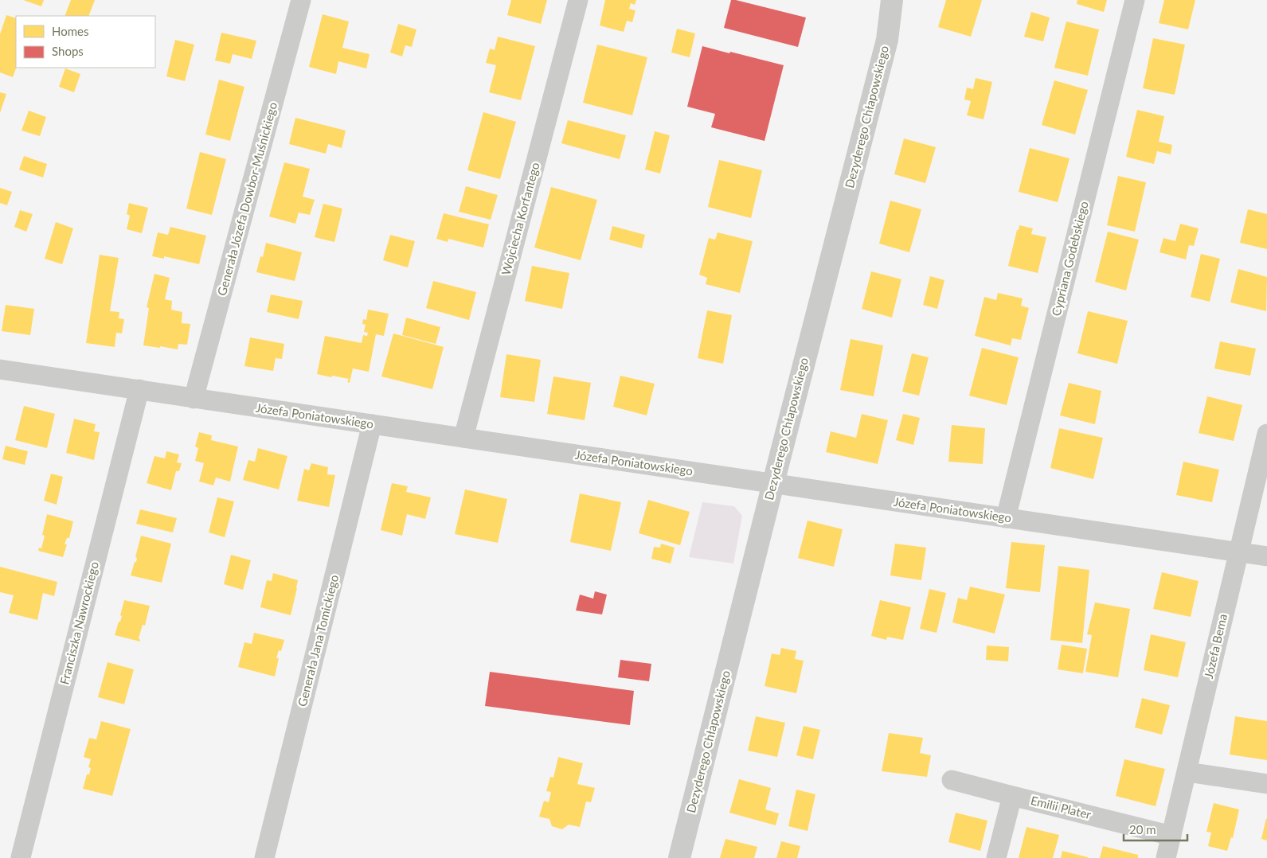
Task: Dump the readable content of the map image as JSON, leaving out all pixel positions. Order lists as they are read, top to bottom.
{
  "streets": {
    "street": [
      "Dezyderego Chłapowskiego",
      "Generała Józefa Dowbor-Muśnickiego",
      "Wojciecha Korfantego",
      "Cypriana Godebskiego",
      "Józefa Poniatowskiego",
      "Franciszka Nawrockiego",
      "Generała Jana Tomickiego",
      "Józefa Bema",
      "Emilii Plater"
    ]
  },
  "crossings": [
    ["Dezyderego Chłapowskiego", "Józefa Poniatowskiego"],
    ["Generała Józefa Dowbor-Muśnickiego", "Józefa Poniatowskiego"],
    ["Wojciecha Korfantego", "Józefa Poniatowskiego"],
    ["Cypriana Godebskiego", "Józefa Poniatowskiego"],
    ["Józefa Poniatowskiego", "Franciszka Nawrockiego"],
    ["Józefa Poniatowskiego", "Generała Jana Tomickiego"],
    ["Józefa Poniatowskiego", "Józefa Bema"],
    ["Józefa Bema", "Emilii Plater"]
  ],
  "legend": ["Homes", "Shops"],
  "scale_bar": "20 m"
}
